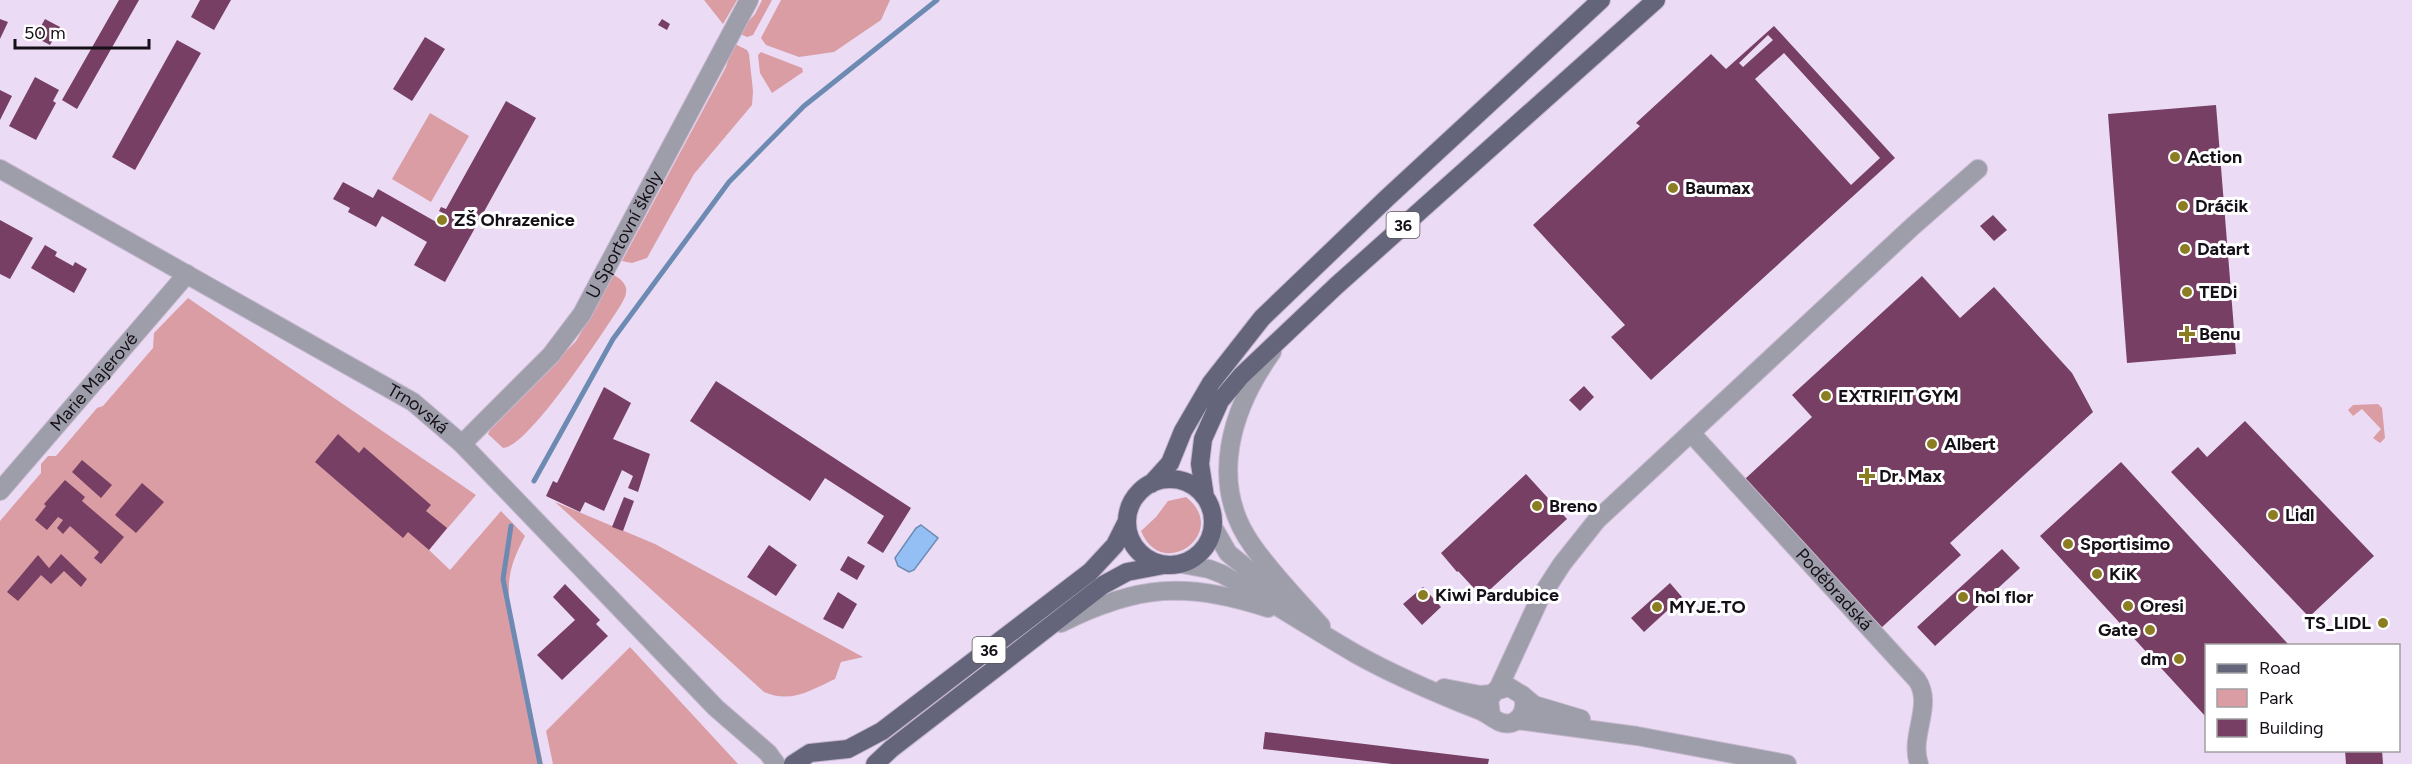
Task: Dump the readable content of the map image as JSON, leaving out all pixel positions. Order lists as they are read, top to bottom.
{
  "streets": {
    "main road": ["36"],
    "street": [
      "U Sportovní školy",
      "Marie Majerové",
      "Trnovská",
      "Poděbradská"
    ]
  },
  "crossings": [
    ["36", "Trnovská"],
    ["U Sportovní školy", "Trnovská"],
    ["Marie Majerové", "Trnovská"]
  ],
  "places": {
    "other": [
      "Action",
      "Baumax",
      "Dráčik",
      "ZŠ Ohrazenice",
      "Datart",
      "TEDi",
      "EXTRIFIT GYM",
      "Albert",
      "Breno",
      "Lidl",
      "Sportisimo",
      "KiK",
      "Kiwi Pardubice",
      "hol flor",
      "Oresi",
      "MYJE.TO",
      "TS_LIDL",
      "Gate",
      "dm"
    ],
    "health": ["Benu", "Dr. Max"]
  },
  "legend": ["Road", "Park", "Building"],
  "scale_bar": "50 m"
}
